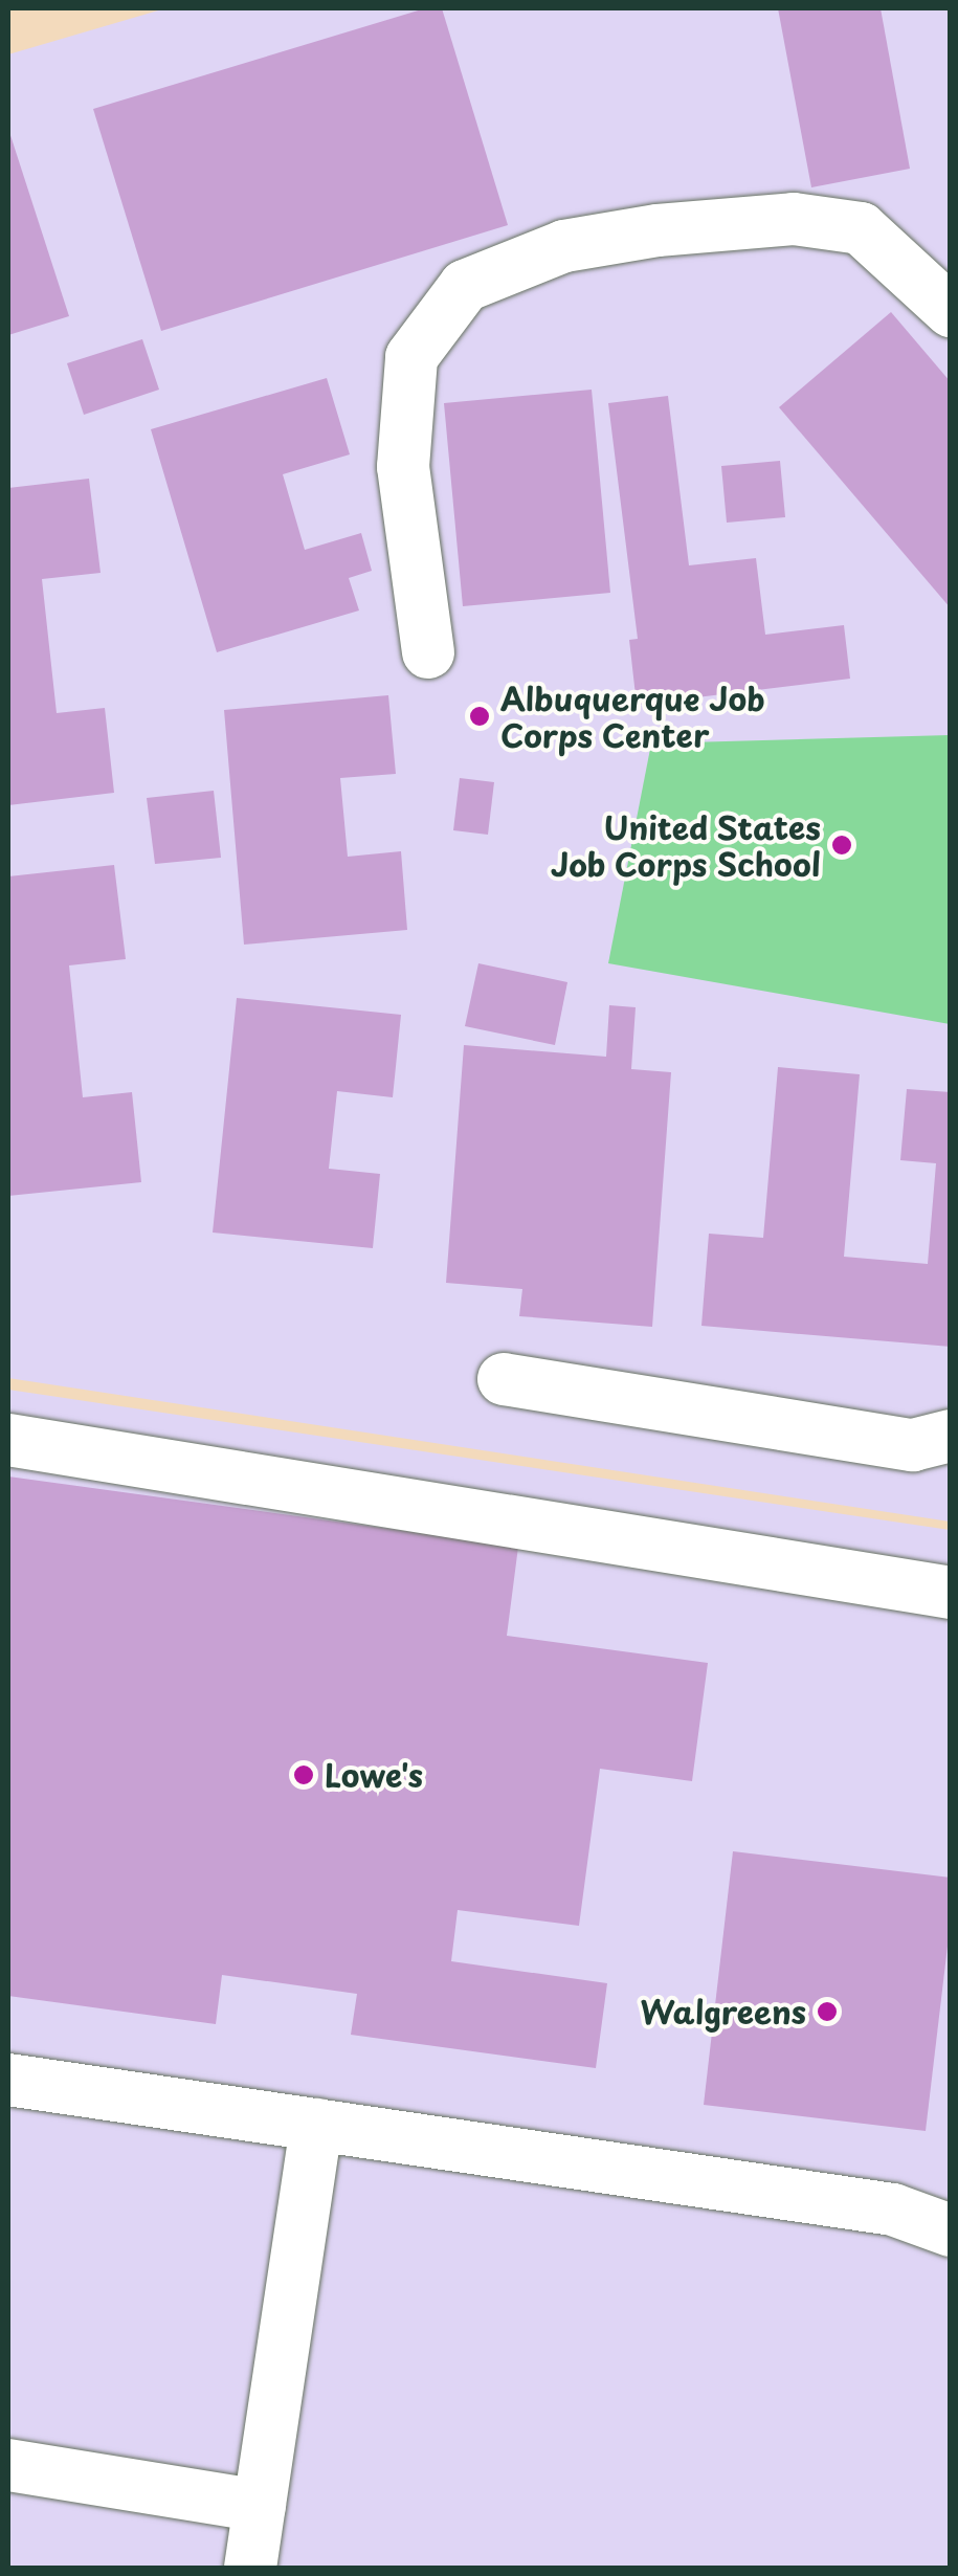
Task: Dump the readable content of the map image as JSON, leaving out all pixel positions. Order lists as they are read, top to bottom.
{
  "places": [
    "Albuquerque Job Corps Center",
    "United States Job Corps School",
    "Lowe's",
    "Walgreens"
  ]
}
